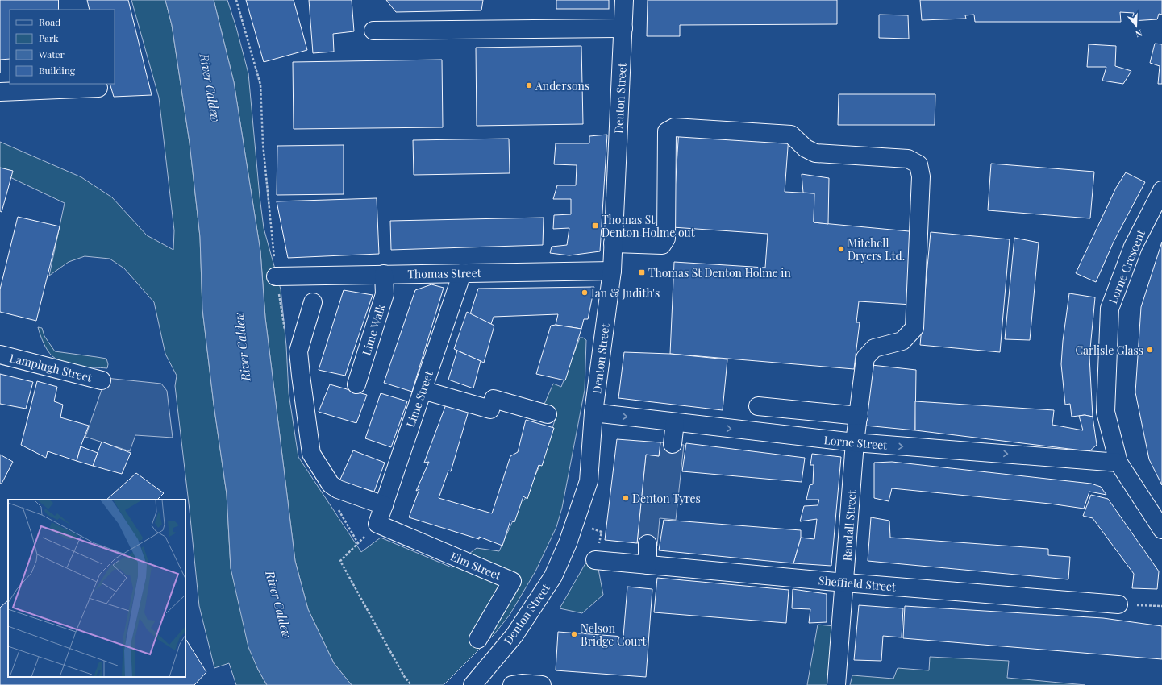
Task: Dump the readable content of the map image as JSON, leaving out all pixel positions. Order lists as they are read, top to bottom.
{
  "streets": {
    "street": [
      "Denton Street",
      "Lorne Crescent",
      "Thomas Street",
      "Lime Walk",
      "Lamplugh Street",
      "Lime Street",
      "Lorne Street",
      "Randall Street",
      "Elm Street",
      "Sheffield Street"
    ]
  },
  "crossings": [
    ["Denton Street", "Thomas Street"],
    ["Denton Street", "Lorne Street"],
    ["Denton Street", "Randall Street"],
    ["Lorne Crescent", "Lorne Street"],
    ["Thomas Street", "Lime Walk"],
    ["Thomas Street", "Lime Street"],
    ["Lime Street", "Elm Street"],
    ["Lorne Street", "Randall Street"],
    ["Randall Street", "Sheffield Street"]
  ],
  "one_way": ["Lorne Street"],
  "water": ["River Caldew"],
  "places": {
    "other": [
      "Andersons",
      "Mitchell Dryers Ltd.",
      "Ian & Judith's",
      "Carlisle Glass",
      "Denton Tyres",
      "Nelson Bridge Court"
    ],
    "transit": ["Thomas St Denton Holme out", "Thomas St Denton Holme in"]
  },
  "legend": [
    "Road",
    "Park",
    "Water",
    "Building"
  ],
  "north": "bottom"
}
